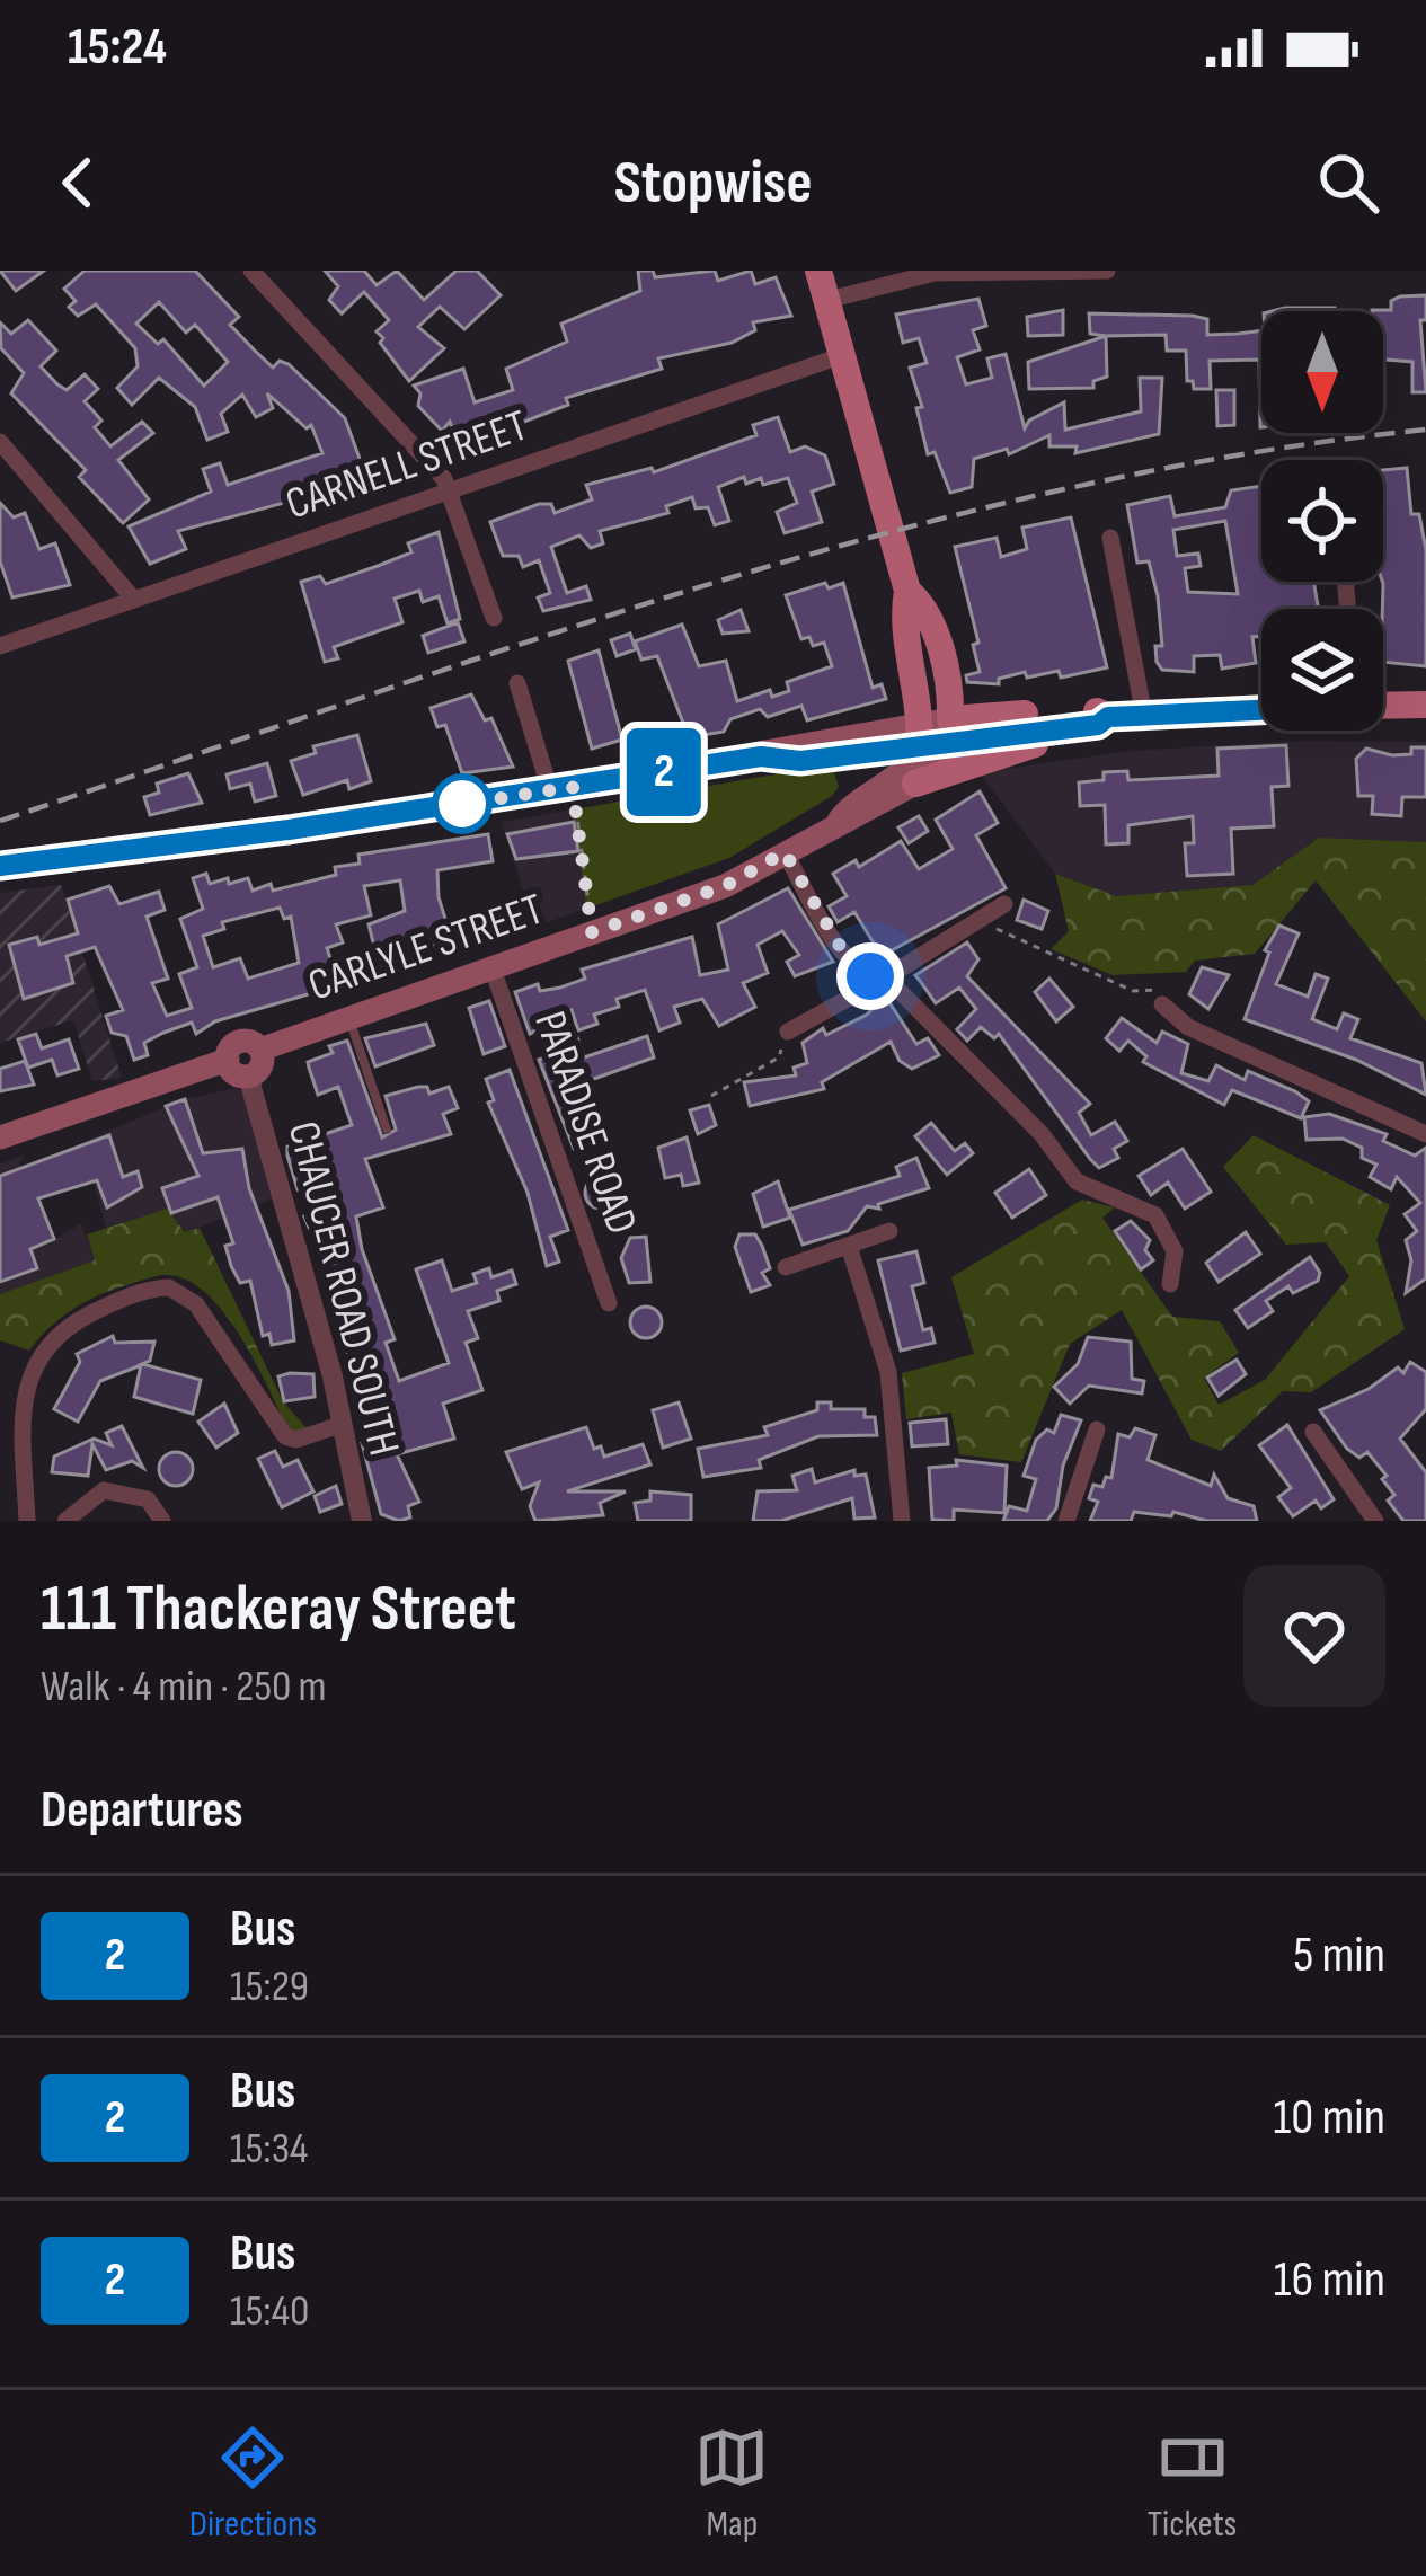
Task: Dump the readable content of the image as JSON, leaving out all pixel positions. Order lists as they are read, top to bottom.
{
  "streets": {
    "main road": ["CARLYLE STREET"],
    "street": ["CARNELL STREET", "PARADISE ROAD", "CHAUCER ROAD SOUTH"]
  },
  "crossings": [
    ["CARLYLE STREET", "PARADISE ROAD"],
    ["CARLYLE STREET", "CHAUCER ROAD SOUTH"]
  ],
  "lines": ["bus line 2"],
  "north": "bottom",
  "page": {
    "status": "15:24",
    "header": "Stopwise",
    "on_map": "2",
    "heading": [
      ["111 Thackeray Street", "Walk · 4 min · 250 m"],
      "Departures"
    ],
    "list": [
      {
        "mark": "2",
        "name": "Bus",
        "note": "15:29",
        "value": "5 min"
      },
      {
        "mark": "2",
        "name": "Bus",
        "note": "15:34",
        "value": "10 min"
      },
      {
        "mark": "2",
        "name": "Bus",
        "note": "15:40",
        "value": "16 min"
      }
    ],
    "tabs": ["Directions", "Map", "Tickets"]
  }
}
